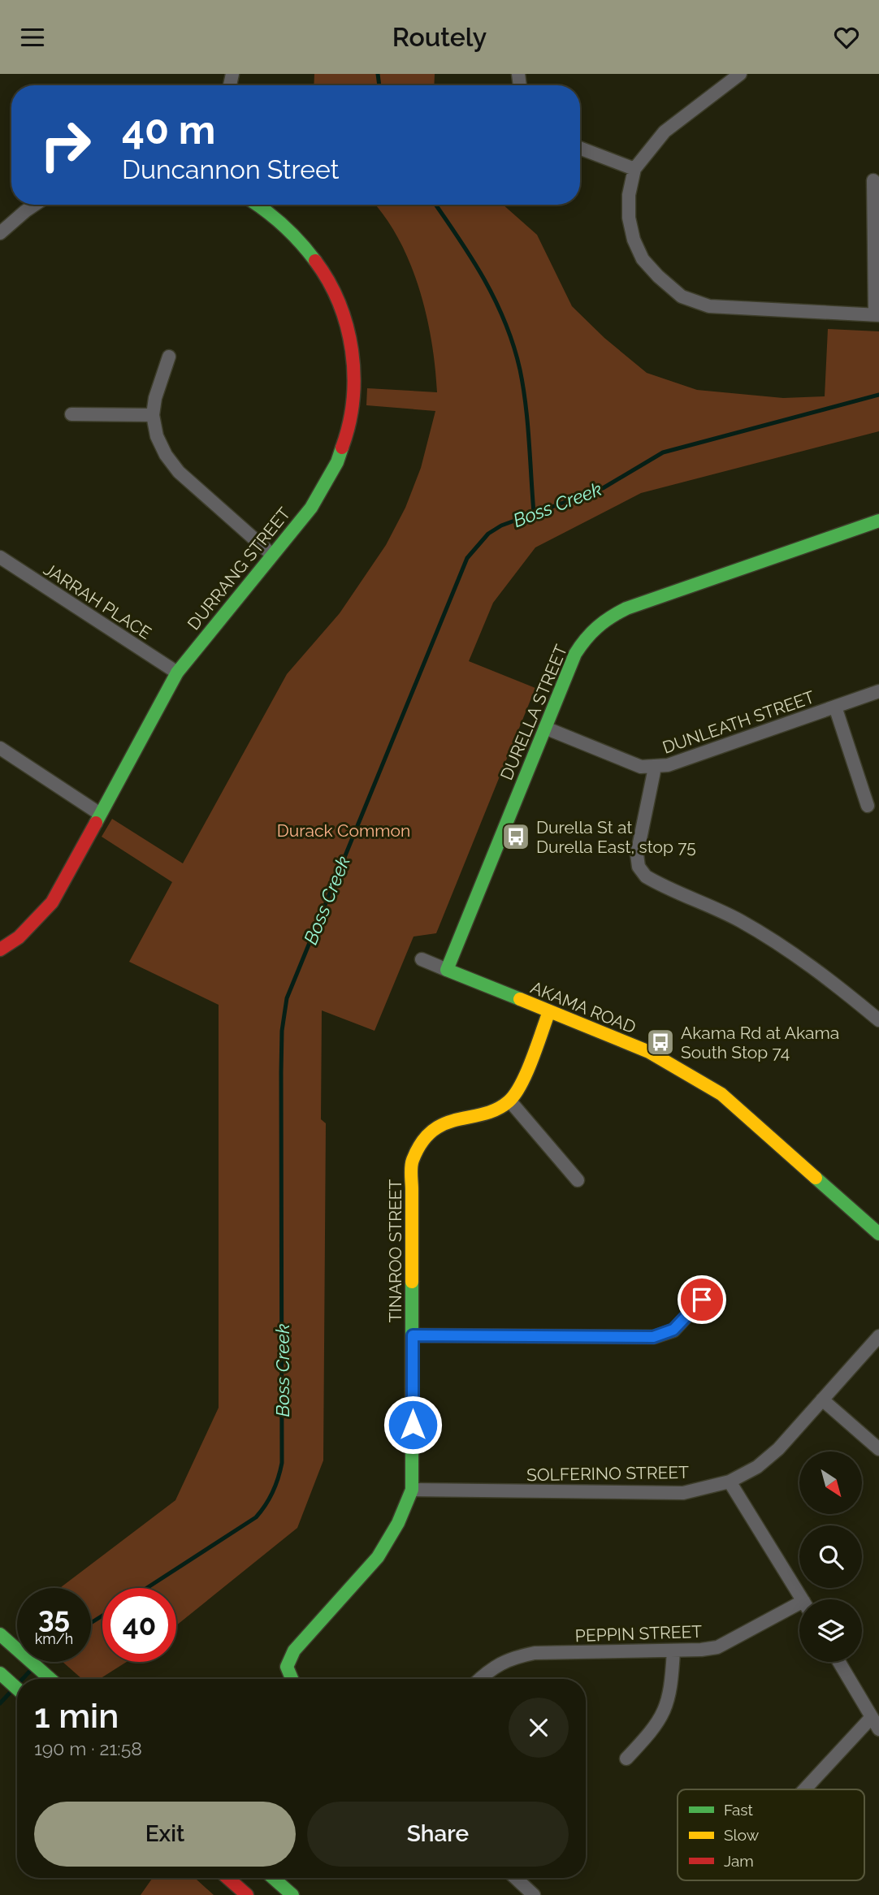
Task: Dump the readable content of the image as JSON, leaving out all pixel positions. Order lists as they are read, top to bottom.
{
  "streets": {
    "street": [
      "DURRANG STREET",
      "JARRAH PLACE",
      "DURELLA STREET",
      "DUNLEATH STREET",
      "AKAMA ROAD",
      "TINAROO STREET",
      "SOLFERINO STREET",
      "PEPPIN STREET"
    ]
  },
  "crossings": [
    ["DURRANG STREET", "JARRAH PLACE"],
    ["DURELLA STREET", "DUNLEATH STREET"],
    ["DURELLA STREET", "AKAMA ROAD"],
    ["TINAROO STREET", "SOLFERINO STREET"]
  ],
  "water": ["Boss Creek"],
  "parks": ["Durack Common"],
  "places": {
    "bus stop": ["Durella St at Durella East, stop 75", "Akama Rd at Akama South Stop 74"]
  },
  "legend": ["Fast", "Slow", "Jam"],
  "north": "bottom right",
  "page": {
    "header": "Routely",
    "turn": ["40 m", "Duncannon Street"],
    "speed": "35 km/h",
    "limit": "40",
    "heading": ["1 min", "190 m · 21:58"],
    "buttons": ["Exit", "Share"]
  }
}
